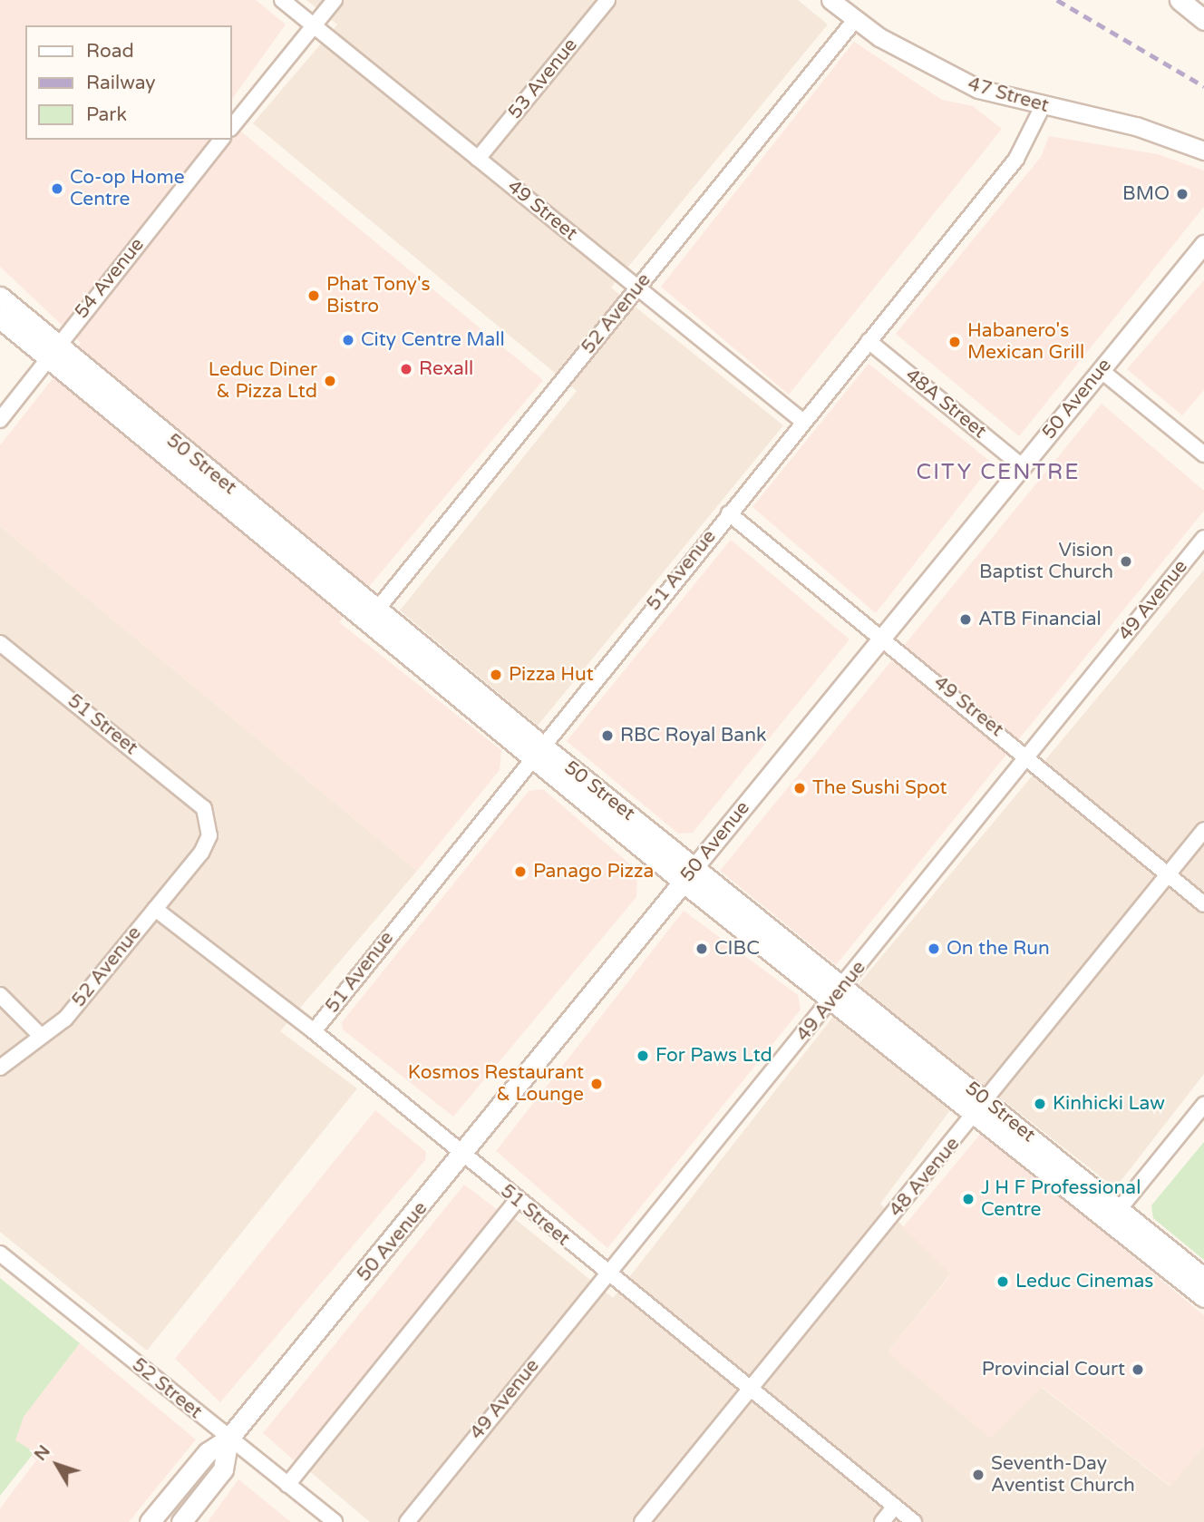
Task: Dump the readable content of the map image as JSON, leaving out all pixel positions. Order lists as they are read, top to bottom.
{
  "streets": {
    "main road": ["50 Avenue", "50 Street"],
    "street": [
      "53 Avenue",
      "47 Street",
      "49 Street",
      "54 Avenue",
      "52 Avenue",
      "48A Street",
      "51 Avenue",
      "49 Avenue",
      "51 Street",
      "48 Avenue",
      "52 Street"
    ]
  },
  "crossings": [
    ["53 Avenue", "49 Street"],
    ["47 Street", "52 Avenue"],
    ["47 Street", "51 Avenue"],
    ["49 Street", "52 Avenue"],
    ["49 Street", "50 Avenue"],
    ["49 Street", "51 Avenue"],
    ["49 Street", "49 Avenue"],
    ["49 Street", "48 Avenue"],
    ["54 Avenue", "50 Street"],
    ["52 Avenue", "50 Street"],
    ["52 Avenue", "51 Street"],
    ["50 Avenue", "48A Street"],
    ["50 Avenue", "50 Street"],
    ["50 Avenue", "51 Street"],
    ["50 Avenue", "52 Street"],
    ["48A Street", "51 Avenue"],
    ["50 Street", "51 Avenue"],
    ["50 Street", "49 Avenue"],
    ["50 Street", "48 Avenue"],
    ["51 Avenue", "51 Street"],
    ["49 Avenue", "51 Street"],
    ["51 Street", "48 Avenue"]
  ],
  "districts": ["CITY CENTRE"],
  "places": [
    "Co-op Home Centre",
    "BMO",
    "Phat Tony's Bistro",
    "City Centre Mall",
    "Habanero's Mexican Grill",
    "Rexall",
    "Leduc Diner & Pizza Ltd",
    "Vision Baptist Church",
    "ATB Financial",
    "Pizza Hut",
    "RBC Royal Bank",
    "The Sushi Spot",
    "Panago Pizza",
    "CIBC",
    "On the Run",
    "For Paws Ltd",
    "Kosmos Restaurant & Lounge",
    "Kinhicki Law",
    "J H F Professional Centre",
    "Leduc Cinemas",
    "Provincial Court",
    "Seventh-Day Aventist Church"
  ],
  "legend": ["Road", "Railway", "Park"],
  "north": "top left"
}
